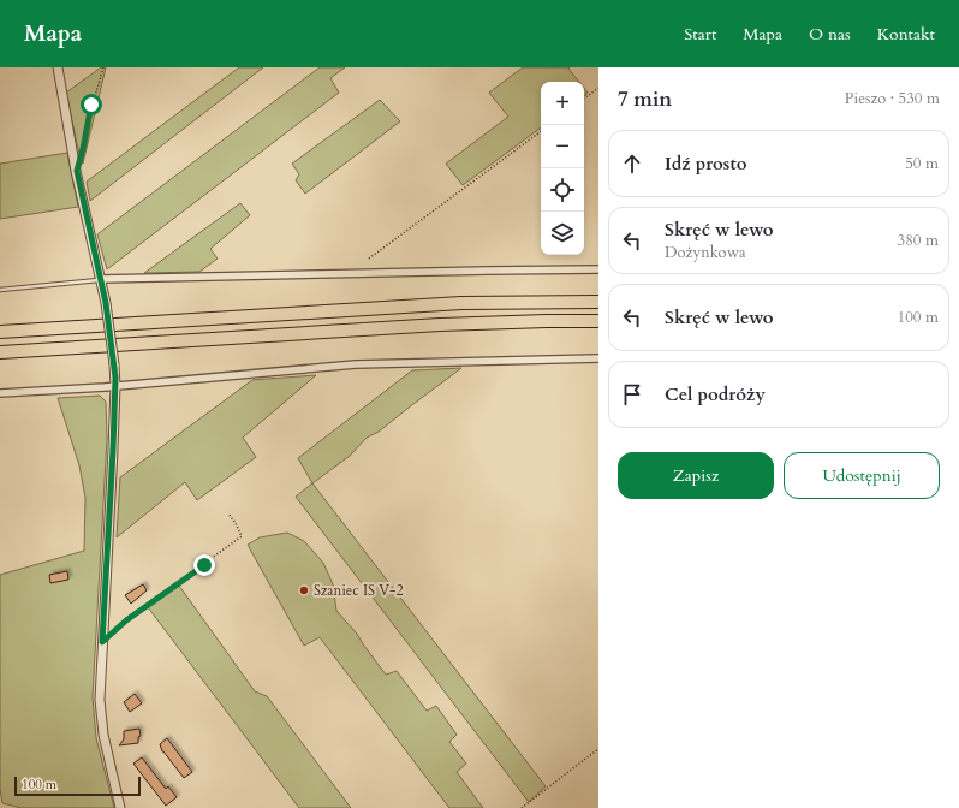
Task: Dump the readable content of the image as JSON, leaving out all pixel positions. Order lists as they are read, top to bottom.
{
  "places": ["Szaniec IS V-2"],
  "scale_bar": "100 m",
  "page": {
    "header": "Mapa",
    "nav": [
      "Start",
      "Mapa",
      "O nas",
      "Kontakt"
    ],
    "heading": ["7 min", "Pieszo · 530 m"],
    "map_buttons": ["+", "−"],
    "list": [
      ["Idź prosto", "50 m"],
      ["Skręć w lewo", "Dożynkowa", "380 m"],
      ["Skręć w lewo", "100 m"],
      "Cel podróży"
    ],
    "buttons": ["Zapisz", "Udostępnij"],
    "scale": "100 m"
  }
}
